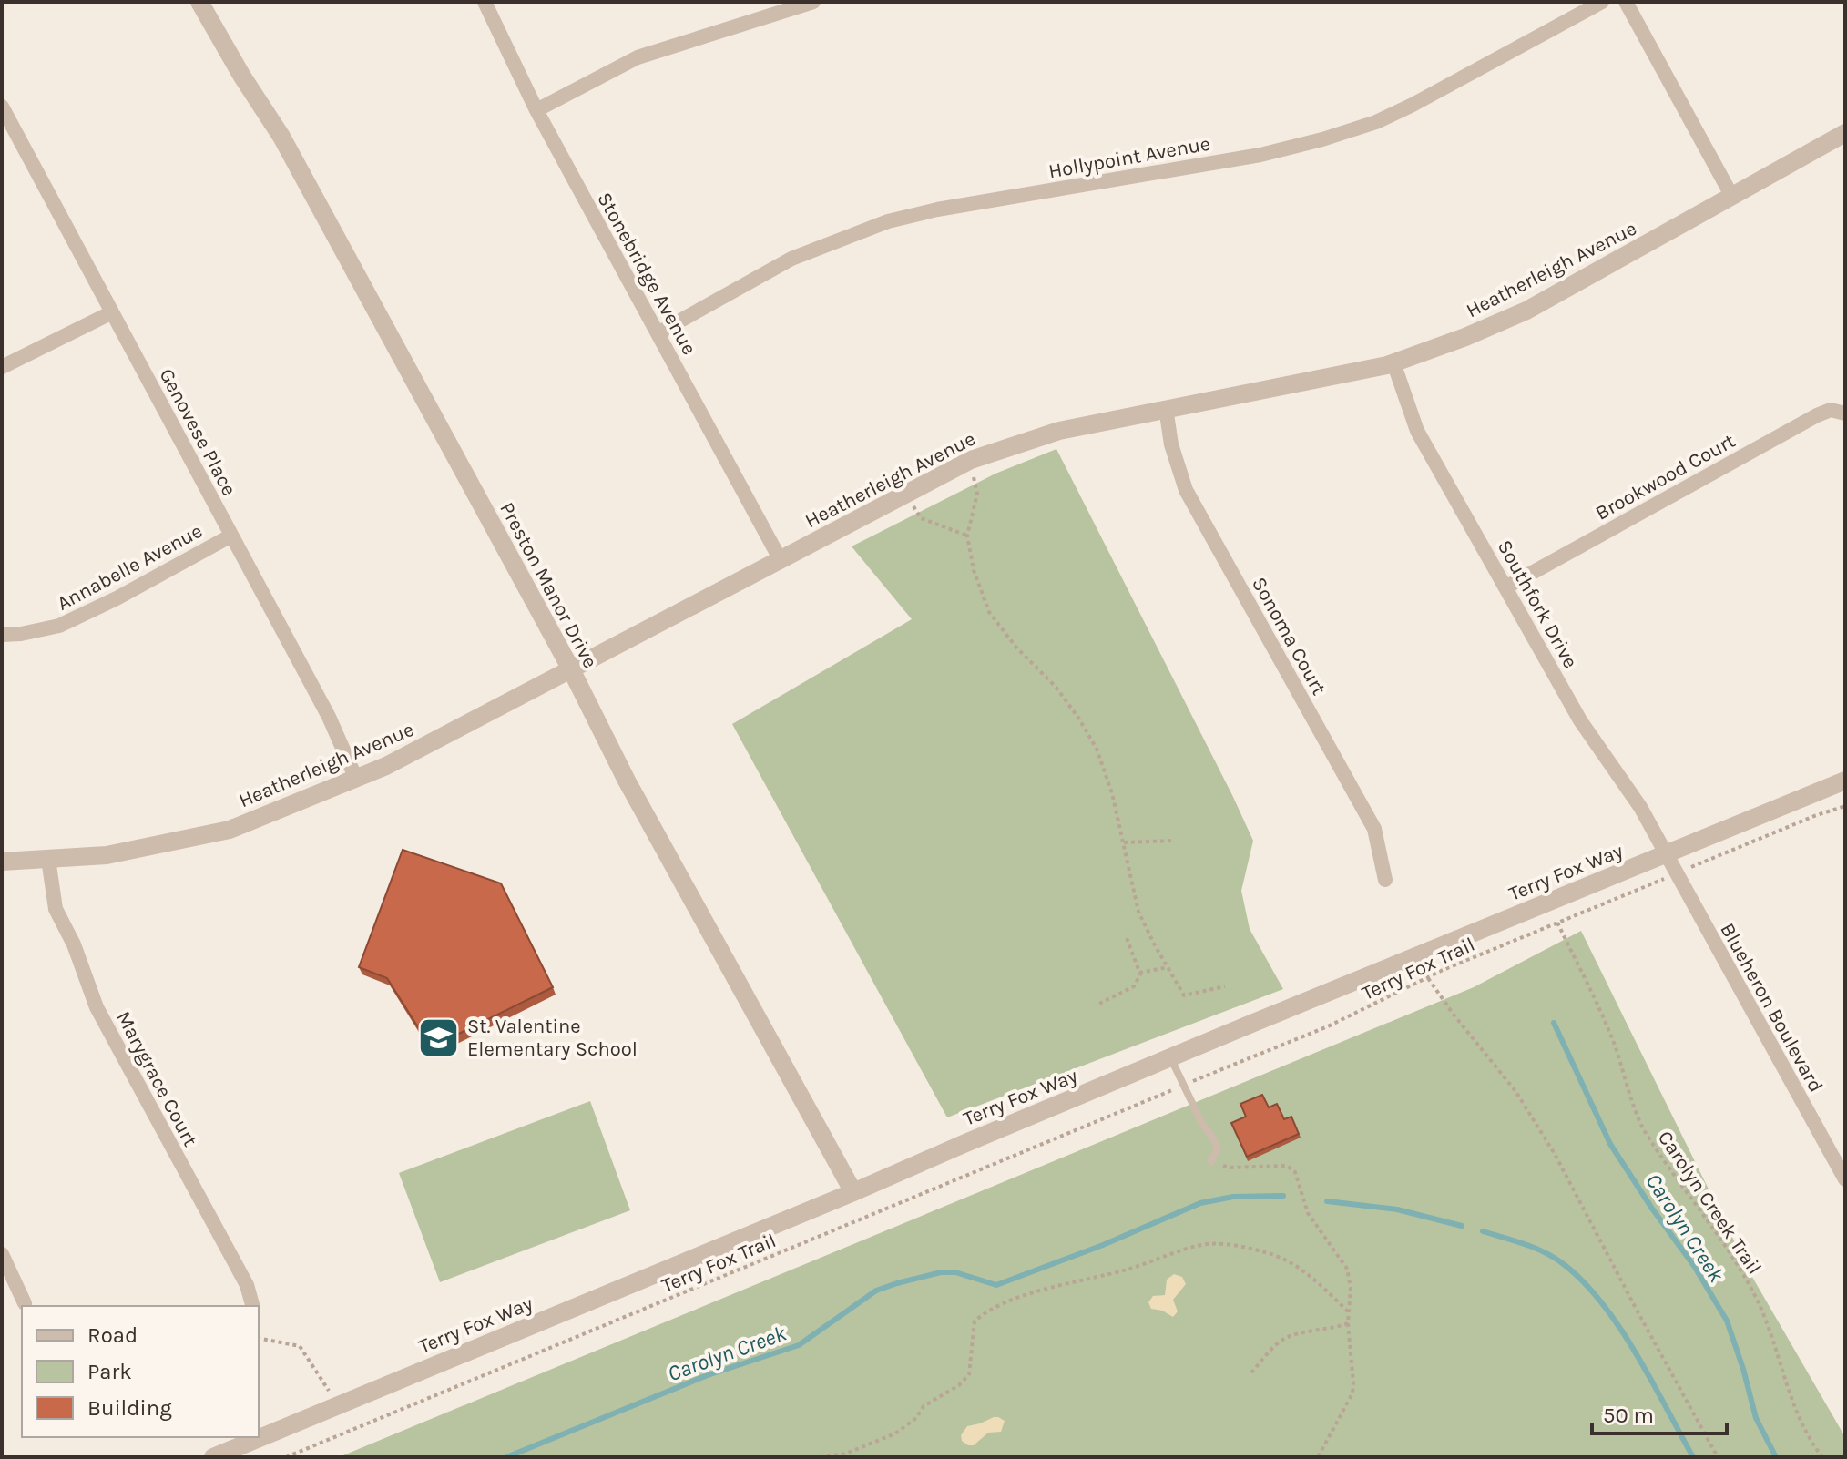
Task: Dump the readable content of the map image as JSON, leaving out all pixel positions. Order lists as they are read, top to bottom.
{
  "streets": {
    "street": [
      "Hollypoint Avenue",
      "Heatherleigh Avenue",
      "Stonebridge Avenue",
      "Genovese Place",
      "Brookwood Court",
      "Annabelle Avenue",
      "Preston Manor Drive",
      "Southfork Drive",
      "Sonoma Court",
      "Terry Fox Way",
      "Blueheron Boulevard",
      "Marygrace Court"
    ],
    "path": ["Terry Fox Trail", "Carolyn Creek Trail"]
  },
  "crossings": [
    ["Hollypoint Avenue", "Stonebridge Avenue"],
    ["Heatherleigh Avenue", "Stonebridge Avenue"],
    ["Heatherleigh Avenue", "Genovese Place"],
    ["Heatherleigh Avenue", "Preston Manor Drive"],
    ["Heatherleigh Avenue", "Southfork Drive"],
    ["Heatherleigh Avenue", "Sonoma Court"],
    ["Heatherleigh Avenue", "Marygrace Court"],
    ["Genovese Place", "Annabelle Avenue"],
    ["Brookwood Court", "Southfork Drive"],
    ["Preston Manor Drive", "Terry Fox Way"],
    ["Southfork Drive", "Terry Fox Way"],
    ["Southfork Drive", "Blueheron Boulevard"],
    ["Terry Fox Way", "Blueheron Boulevard"],
    ["Terry Fox Trail", "Carolyn Creek Trail"]
  ],
  "water": ["Carolyn Creek"],
  "places": {
    "school or university": ["St. Valentine Elementary School"]
  },
  "legend": ["Road", "Park", "Building"],
  "scale_bar": "50 m"
}
